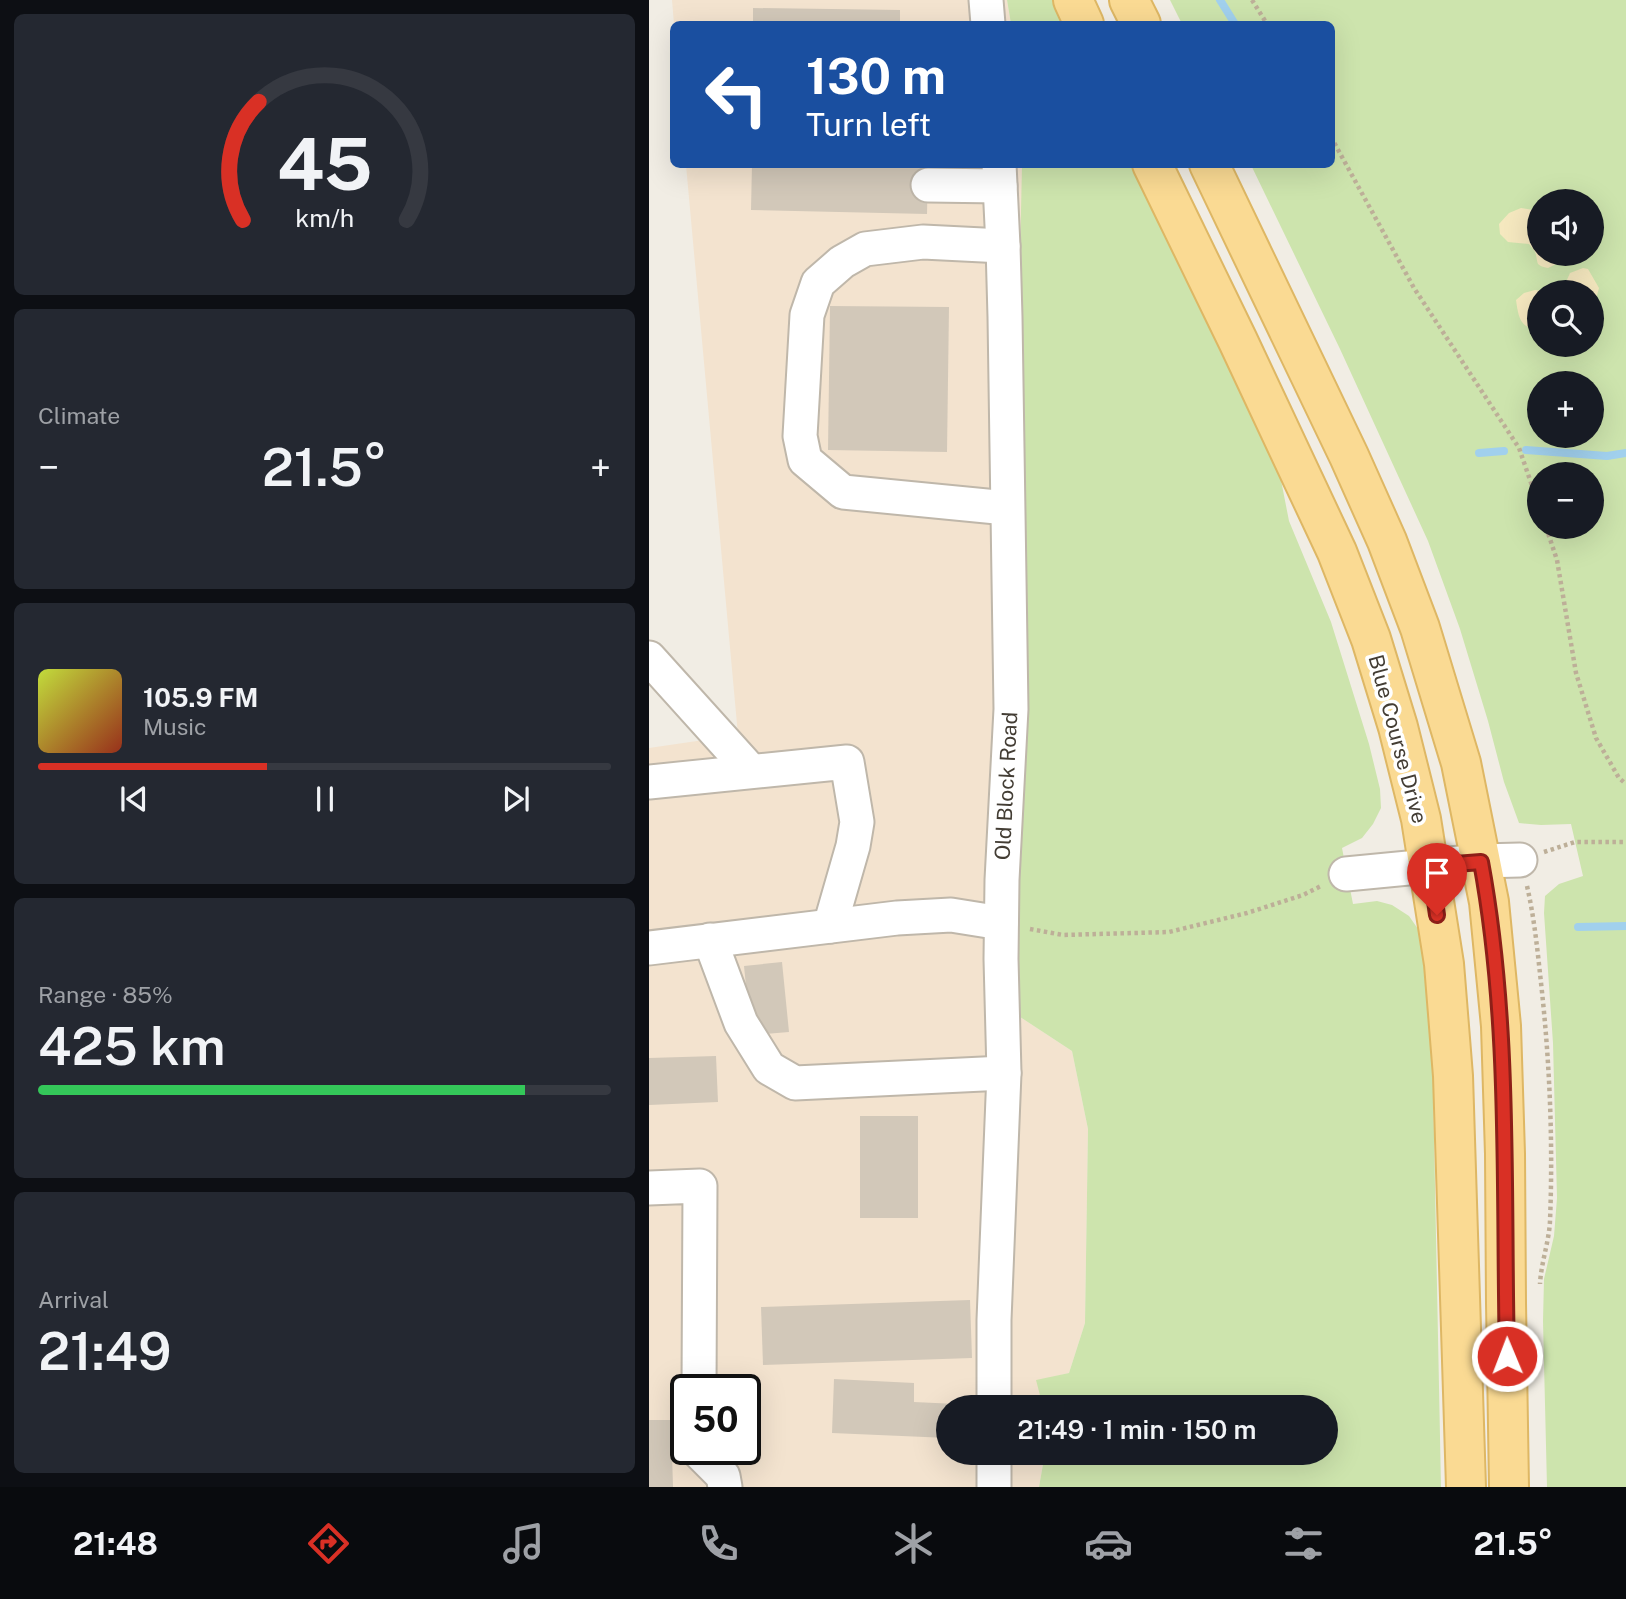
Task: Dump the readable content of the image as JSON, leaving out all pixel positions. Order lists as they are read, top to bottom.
{
  "streets": {
    "main road": ["Blue Course Drive"],
    "street": ["Old Block Road"]
  },
  "page": {
    "turn": ["130 m", "Turn left"],
    "map_buttons": ["+", "−"],
    "tile": [
      "Climate",
      ["Range · 85%", "425 km"],
      ["Arrival", "21:49"]
    ],
    "heat": ["−", "21.5°", "+"],
    "song": ["105.9 FM", "Music"],
    "limit": "50",
    "trip": "21:49 · 1 min · 150 m",
    "tabs": ["21:48", "21.5°"],
    "gauge": ["45", "km/h"]
  }
}
